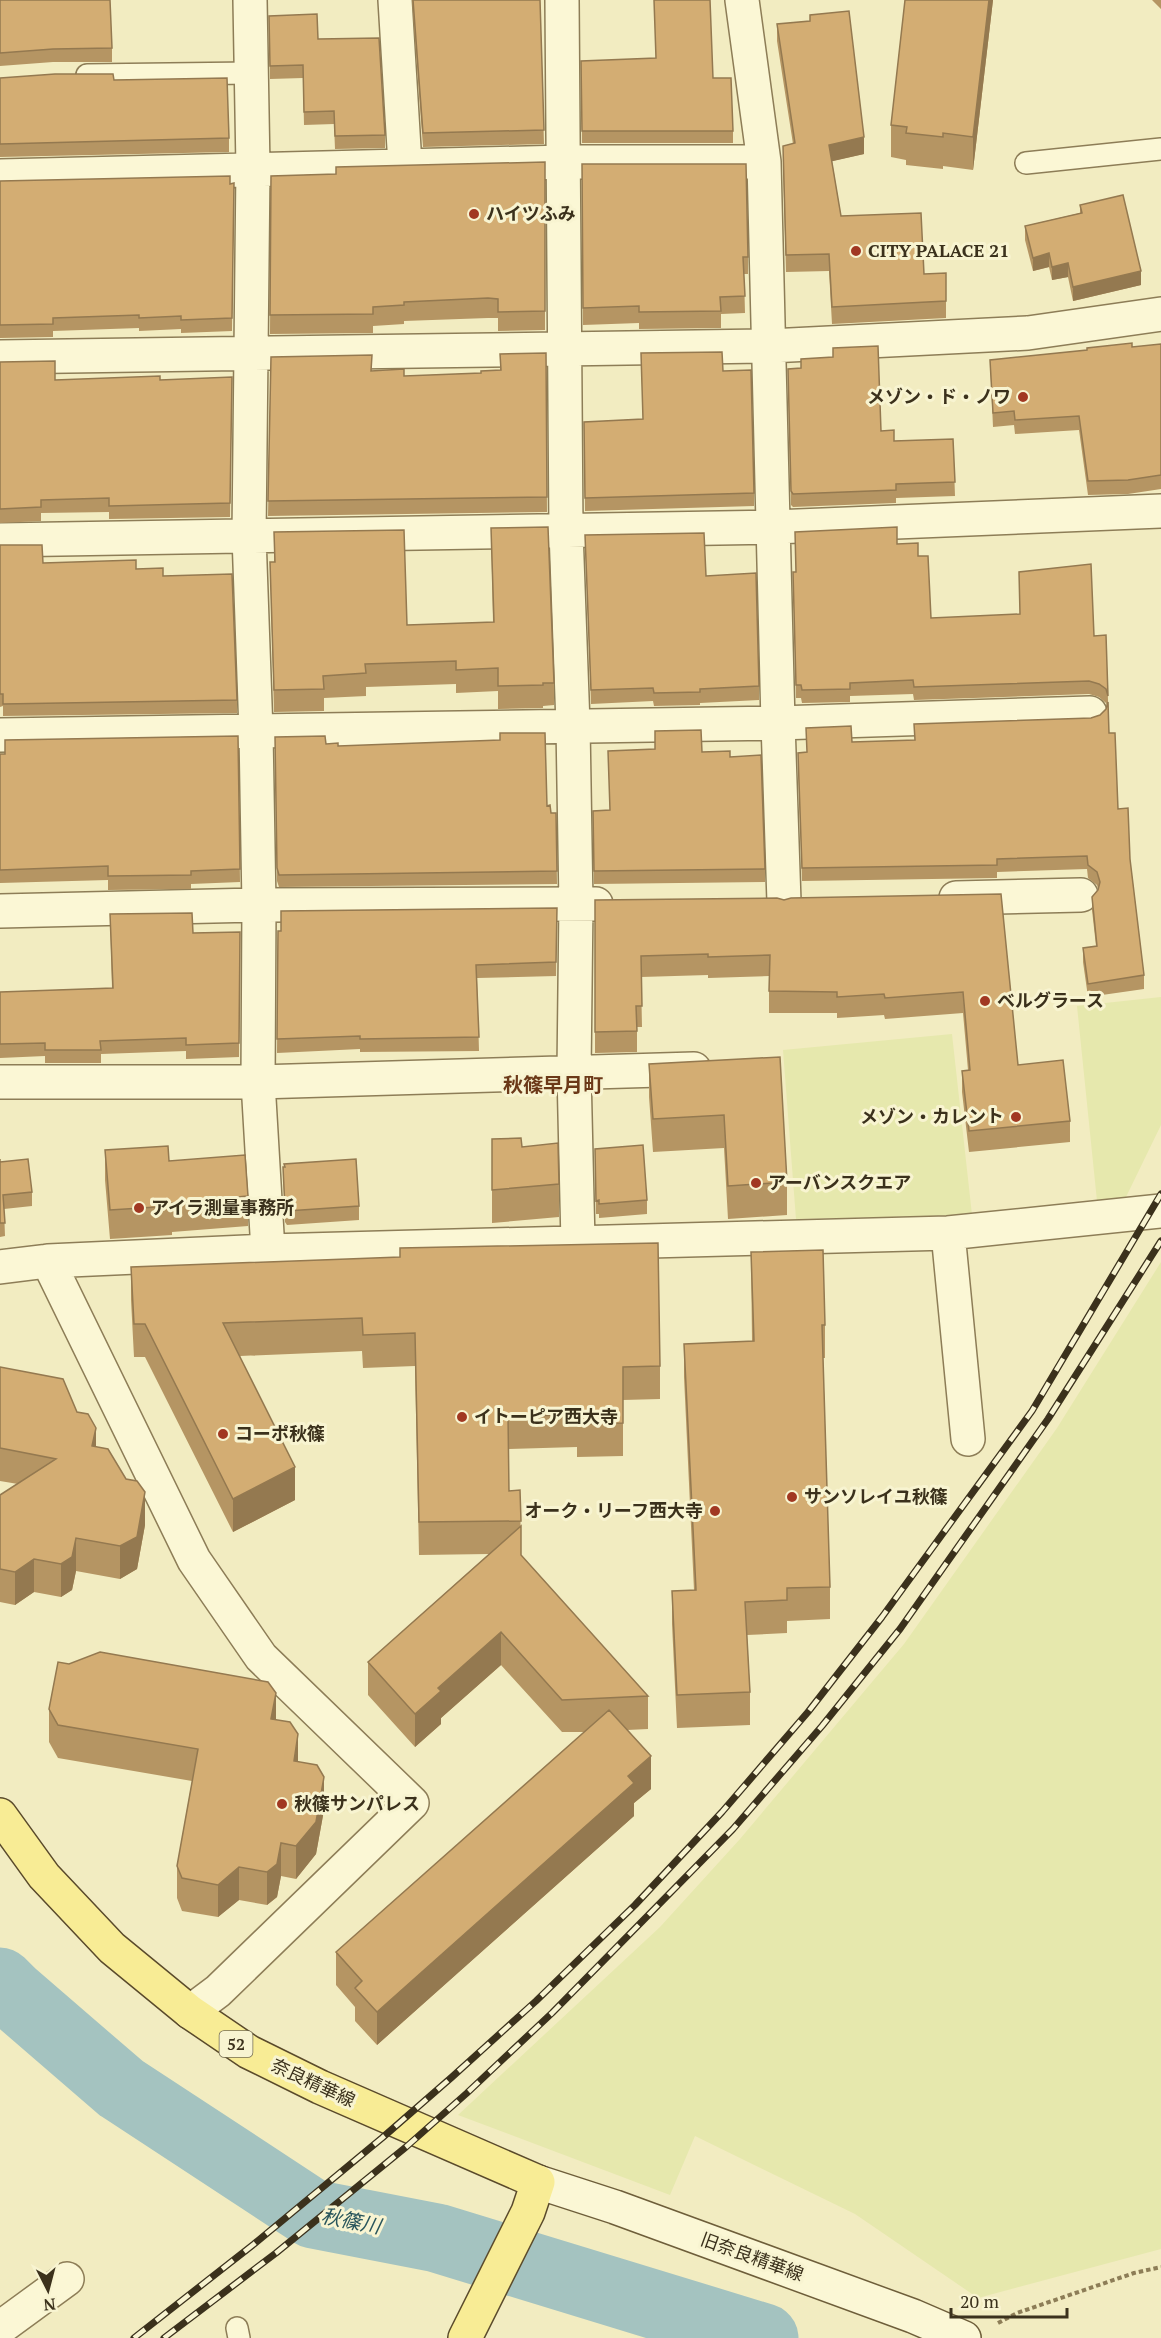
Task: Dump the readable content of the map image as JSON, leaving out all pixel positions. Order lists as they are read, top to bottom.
{
  "streets": {
    "main road": ["52", "奈良精華線"],
    "street": ["旧奈良精華線"]
  },
  "crossings": [
    ["奈良精華線", "旧奈良精華線"]
  ],
  "districts": ["秋篠早月町"],
  "water": ["秋篠川"],
  "places": [
    "ハイツふみ",
    "CITY PALACE 21",
    "メゾン・ド・ノワ",
    "ベルグラース",
    "メゾン・カレント",
    "アーバンスクエア",
    "アイラ測量事務所",
    "イトーピア西大寺",
    "コーポ秋篠",
    "サンソレイユ秋篠",
    "オーク・リーフ西大寺",
    "秋篠サンパレス"
  ],
  "scale_bar": "20 m",
  "north": "bottom"
}
